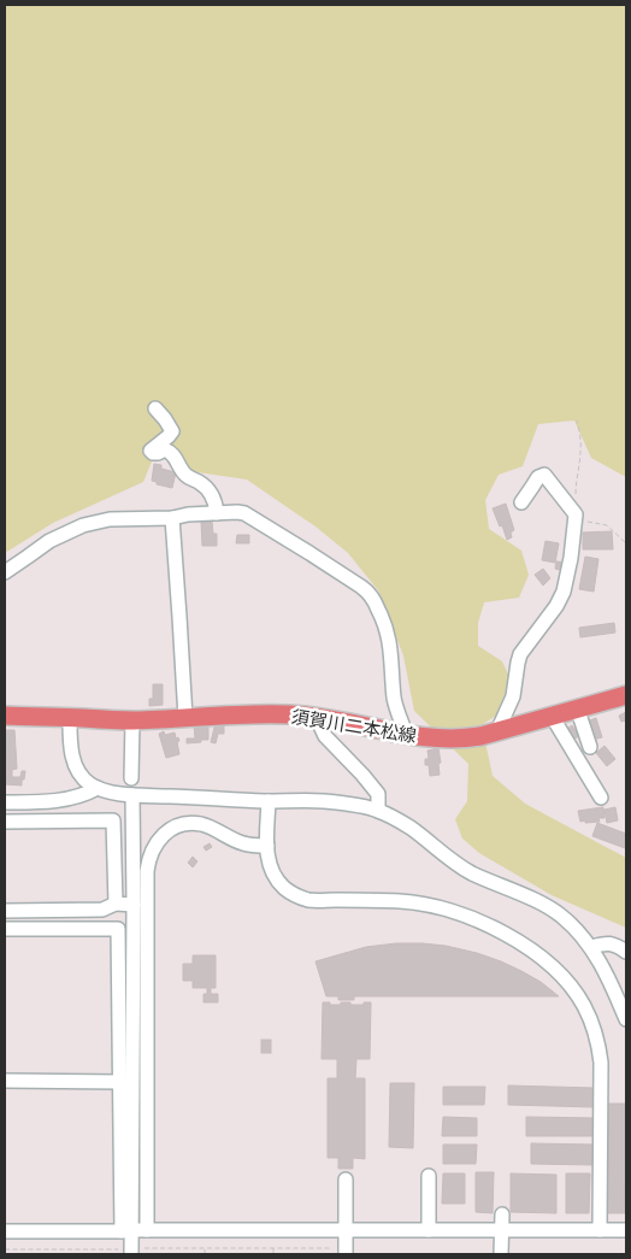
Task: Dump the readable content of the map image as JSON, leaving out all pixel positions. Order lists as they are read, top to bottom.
{
  "streets": {
    "main road": ["須賀川二本松線"]
  }
}
